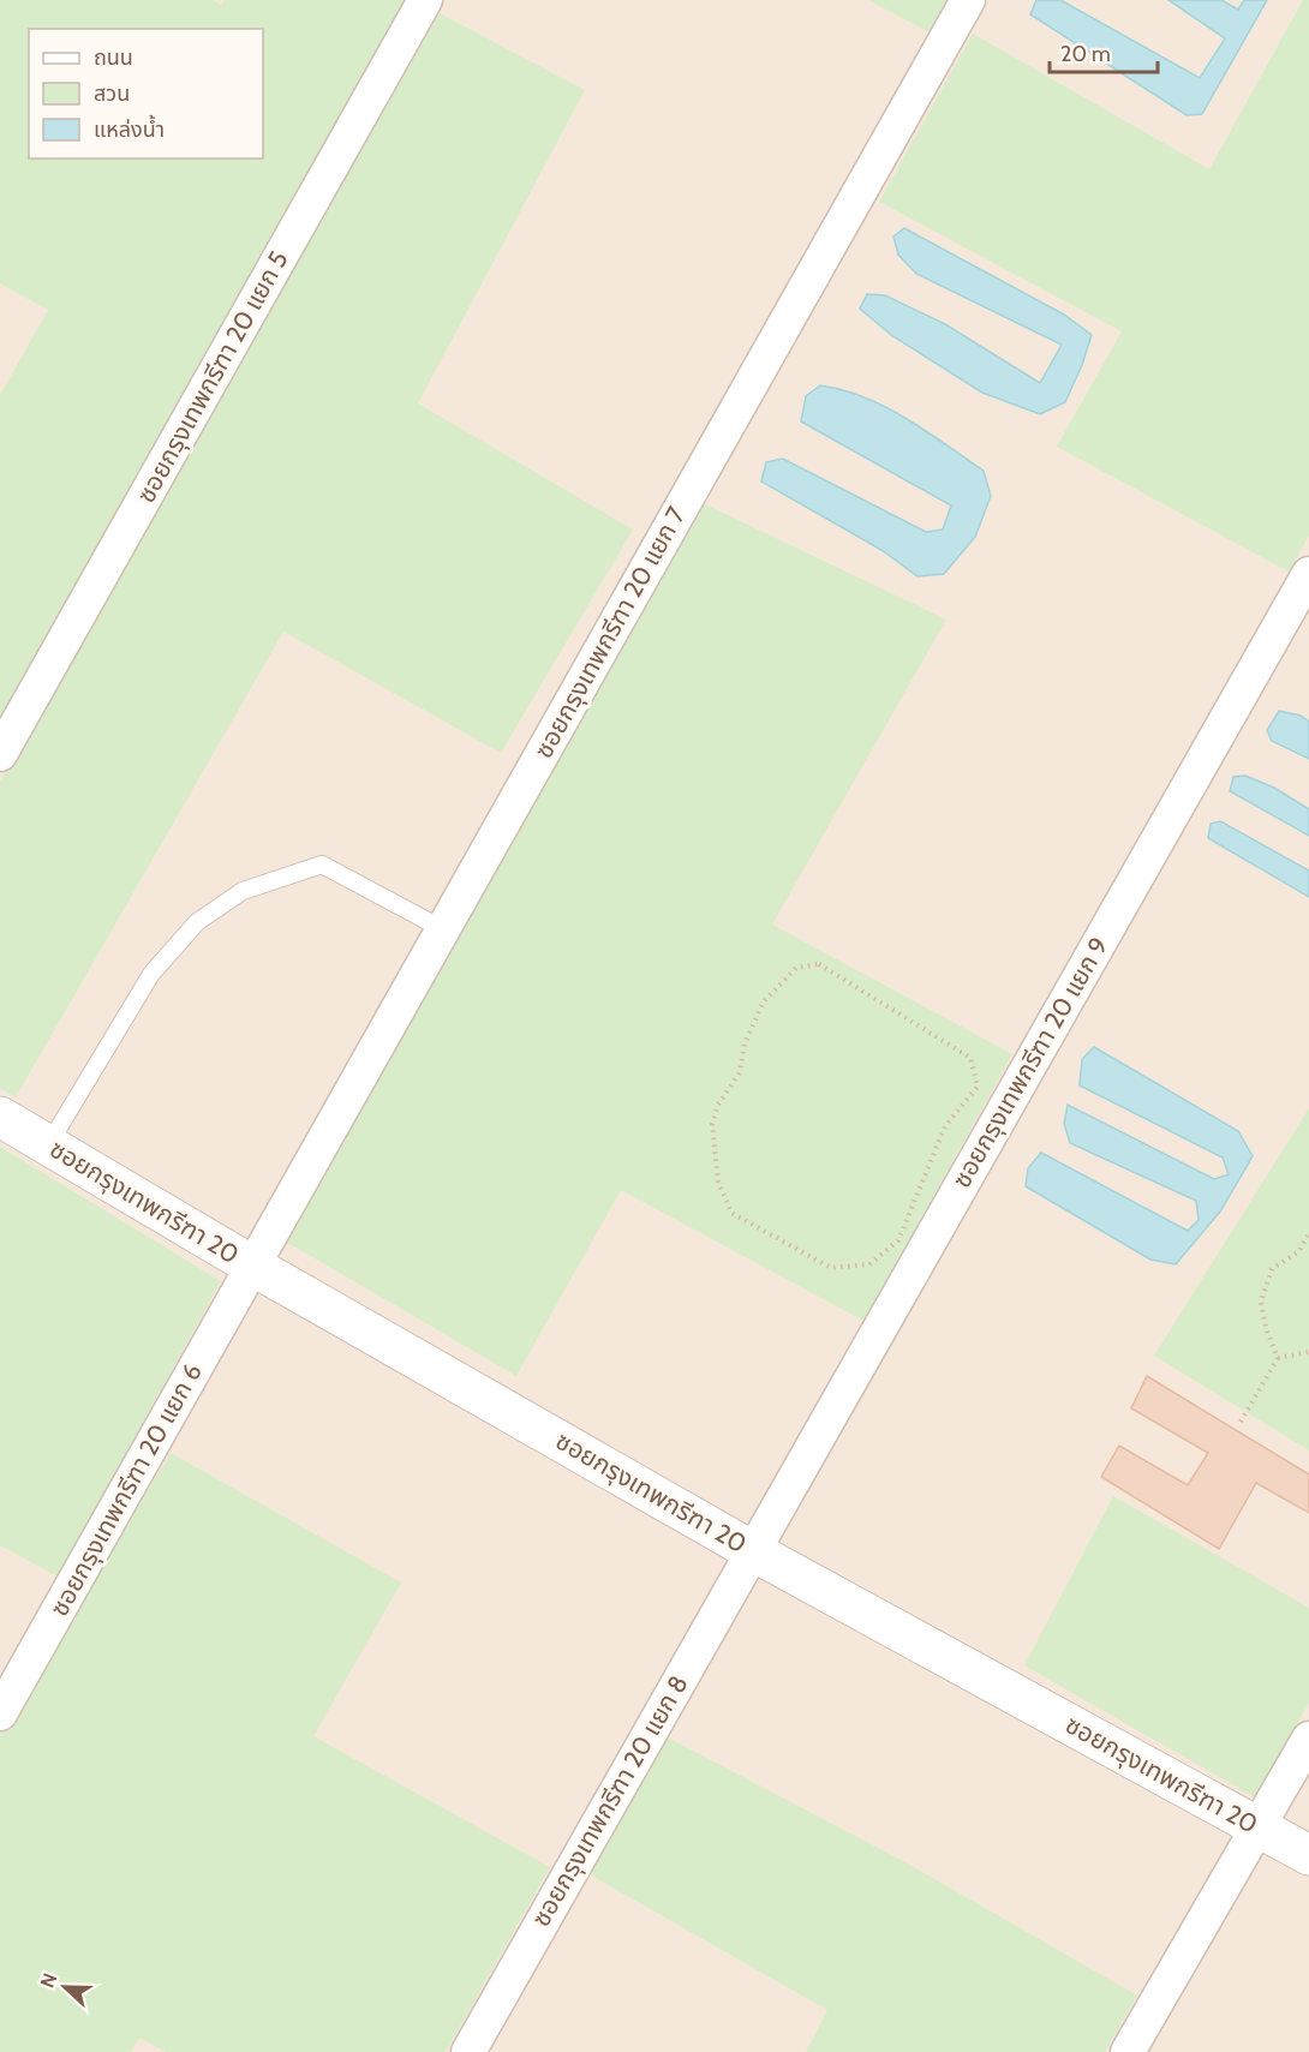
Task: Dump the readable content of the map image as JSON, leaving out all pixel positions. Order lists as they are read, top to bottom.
{
  "streets": {
    "street": [
      "ซอยกรุงเทพกรีฑา 20 แยก 5",
      "ซอยกรุงเทพกรีฑา 20 แยก 7",
      "ซอยกรุงเทพกรีฑา 20 แยก 9",
      "ซอยกรุงเทพกรีฑา 20",
      "ซอยกรุงเทพกรีฑา 20 แยก 6",
      "ซอยกรุงเทพกรีฑา 20 แยก 8"
    ]
  },
  "crossings": [
    ["ซอยกรุงเทพกรีฑา 20 แยก 7", "ซอยกรุงเทพกรีฑา 20"],
    ["ซอยกรุงเทพกรีฑา 20 แยก 7", "ซอยกรุงเทพกรีฑา 20 แยก 6"],
    ["ซอยกรุงเทพกรีฑา 20 แยก 9", "ซอยกรุงเทพกรีฑา 20"],
    ["ซอยกรุงเทพกรีฑา 20 แยก 9", "ซอยกรุงเทพกรีฑา 20 แยก 8"],
    ["ซอยกรุงเทพกรีฑา 20", "ซอยกรุงเทพกรีฑา 20 แยก 6"],
    ["ซอยกรุงเทพกรีฑา 20", "ซอยกรุงเทพกรีฑา 20 แยก 8"]
  ],
  "legend": ["ถนน", "สวน", "แหล่งน้ำ"],
  "scale_bar": "20 m",
  "north": "left"
}
